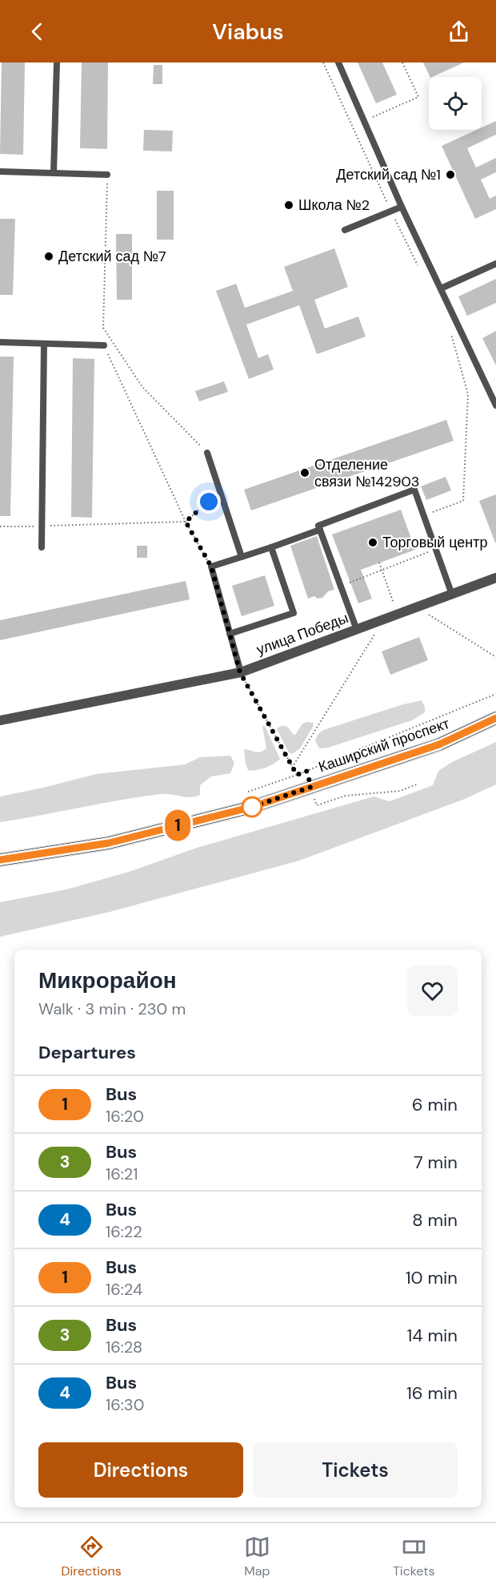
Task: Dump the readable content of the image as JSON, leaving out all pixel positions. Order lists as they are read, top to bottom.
{
  "streets": {
    "main road": ["Каширский проспект"],
    "street": ["улица Победы"]
  },
  "places": [
    "Детский сад №1",
    "Школа №2",
    "Детский сад №7",
    "Отделение связи №142903",
    "Торговый центр"
  ],
  "lines": ["bus line 1"],
  "page": {
    "header": "Viabus",
    "on_map": "1",
    "heading": [
      ["Микрорайон", "Walk · 3 min · 230 m"],
      "Departures"
    ],
    "list": [
      {
        "mark": "1",
        "name": "Bus",
        "note": "16:20",
        "value": "6 min"
      },
      {
        "mark": "3",
        "name": "Bus",
        "note": "16:21",
        "value": "7 min"
      },
      {
        "mark": "4",
        "name": "Bus",
        "note": "16:22",
        "value": "8 min"
      },
      {
        "mark": "1",
        "name": "Bus",
        "note": "16:24",
        "value": "10 min"
      },
      {
        "mark": "3",
        "name": "Bus",
        "note": "16:28",
        "value": "14 min"
      },
      {
        "mark": "4",
        "name": "Bus",
        "note": "16:30",
        "value": "16 min"
      }
    ],
    "buttons": ["Directions", "Tickets"],
    "tabs": ["Directions", "Map", "Tickets"]
  }
}
